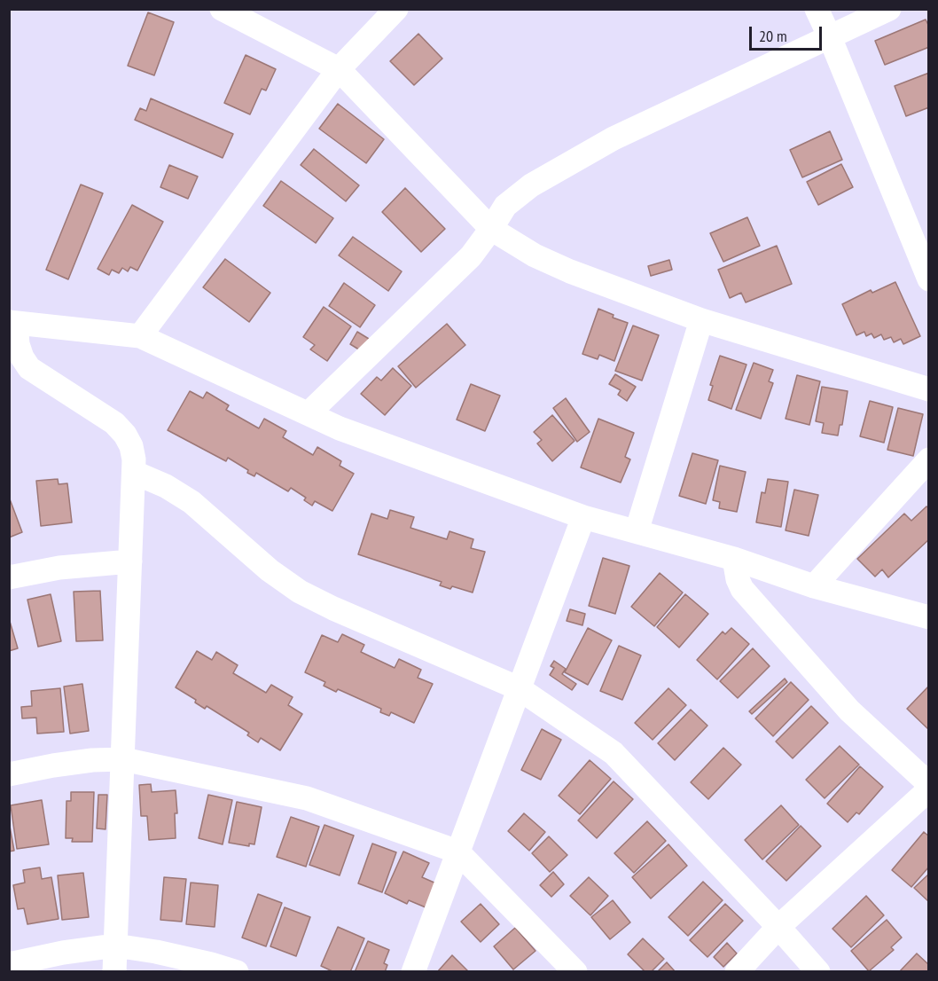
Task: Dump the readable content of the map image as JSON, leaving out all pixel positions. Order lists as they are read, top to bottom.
{
  "scale_bar": "20 m"
}
